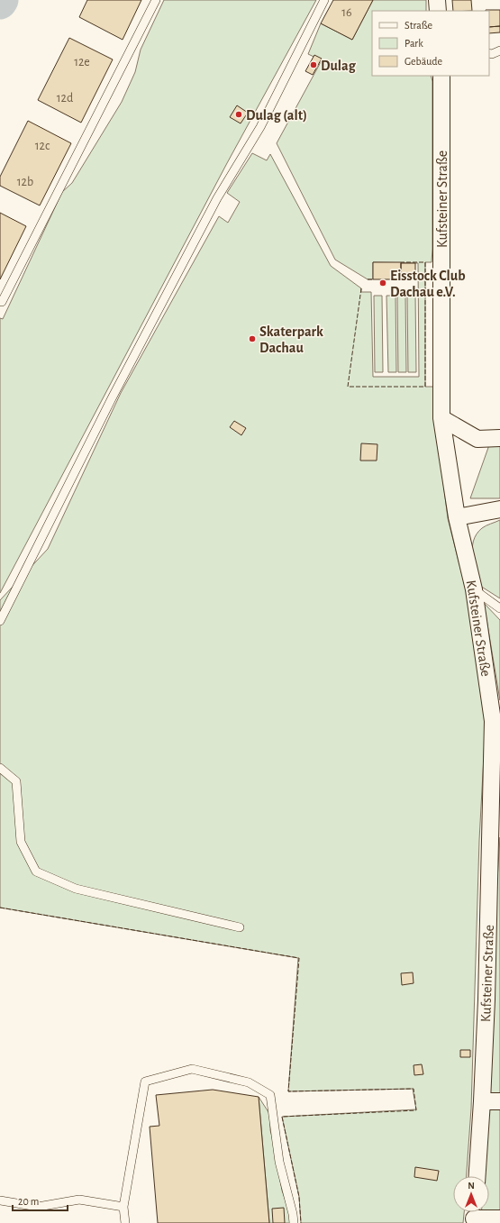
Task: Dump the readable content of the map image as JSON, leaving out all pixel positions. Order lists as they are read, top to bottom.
{
  "streets": {
    "street": ["Kufsteiner Straße"]
  },
  "places": [
    "Dulag",
    "Dulag (alt)",
    "Eisstock Club Dachau e.V.",
    "Skaterpark Dachau"
  ],
  "house_numbers": [
    "16",
    "12e",
    "12d",
    "12c",
    "12b"
  ],
  "legend": ["Straße", "Park", "Gebäude"],
  "scale_bar": "20 m",
  "north": "top"
}
